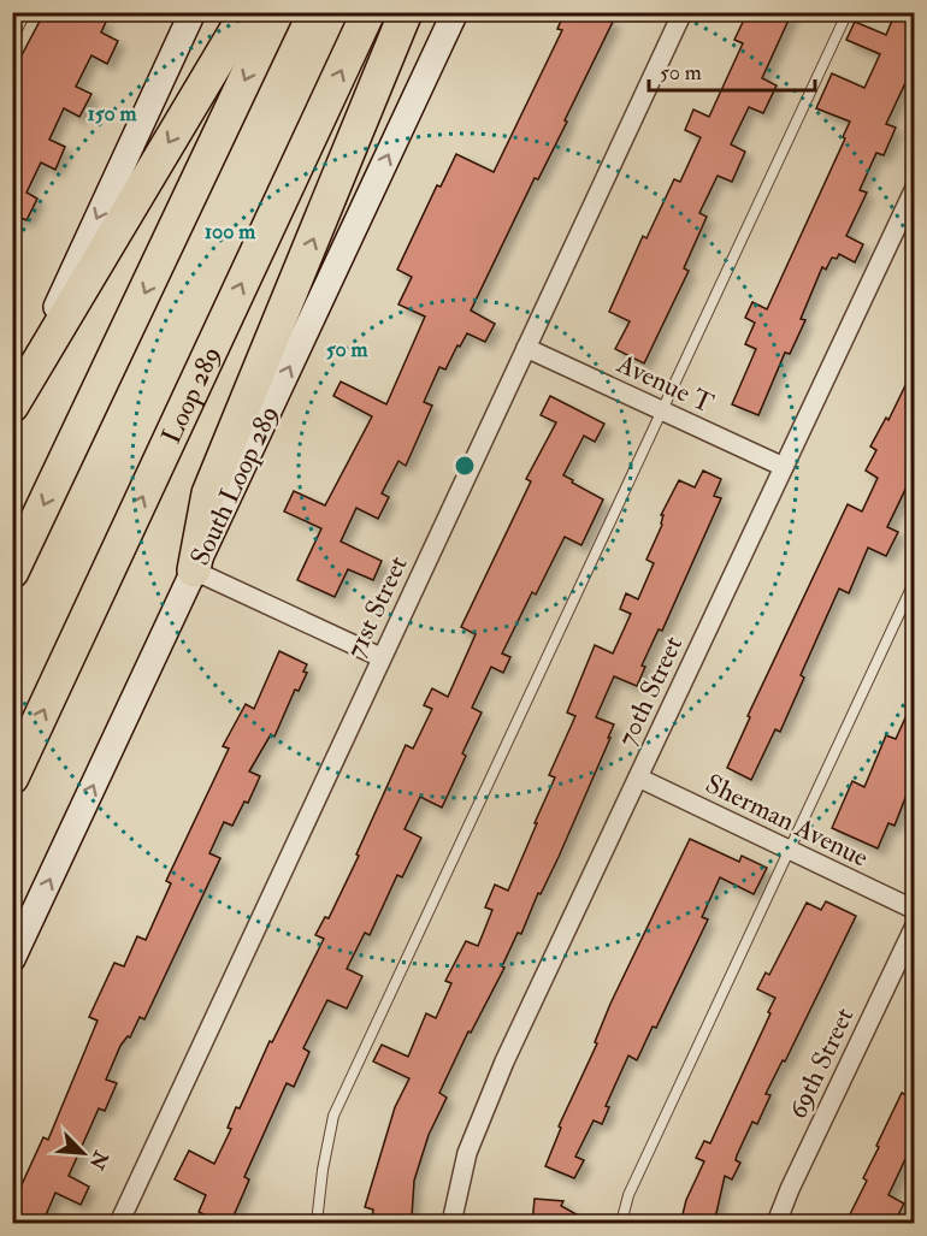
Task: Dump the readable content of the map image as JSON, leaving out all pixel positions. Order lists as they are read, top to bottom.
{
  "streets": {
    "highway": ["Loop 289"],
    "main road": ["South Loop 289"],
    "street": [
      "Avenue T",
      "71st Street",
      "70th Street",
      "Sherman Avenue",
      "69th Street"
    ]
  },
  "crossings": [
    ["Avenue T", "71st Street"],
    ["Avenue T", "70th Street"],
    ["70th Street", "Sherman Avenue"]
  ],
  "one_way": ["South Loop 289"],
  "scale_bar": "50 m",
  "north": "bottom right",
  "rings": ["150 m", "100 m", "50 m"]
}
